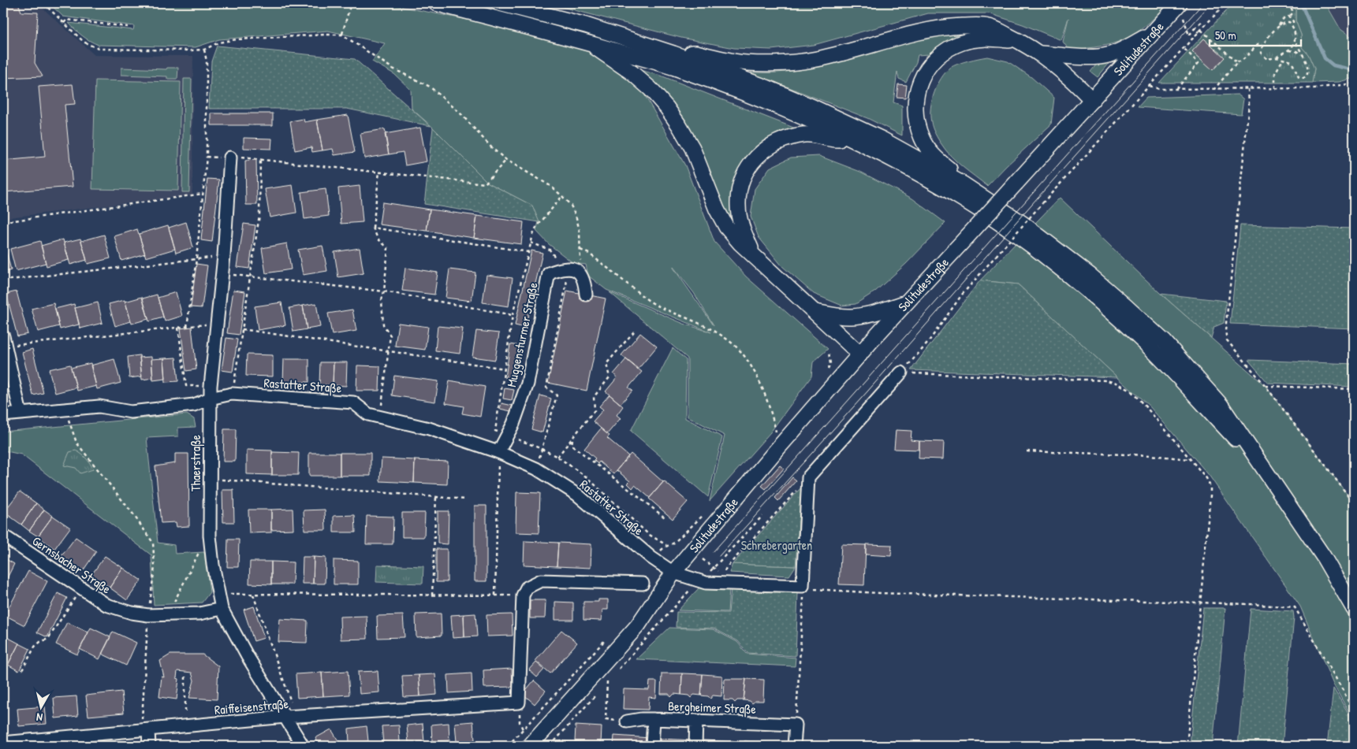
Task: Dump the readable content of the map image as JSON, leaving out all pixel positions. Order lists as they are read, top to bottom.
{
  "streets": {
    "main road": ["Solitudestraße"],
    "street": [
      "Muggensturmer Straße",
      "Rastatter Straße",
      "Thaerstraße",
      "Gernsbacher Straße",
      "Raiffeisenstraße",
      "Bergheimer Straße"
    ]
  },
  "crossings": [
    ["Solitudestraße", "Rastatter Straße"],
    ["Muggensturmer Straße", "Rastatter Straße"],
    ["Rastatter Straße", "Thaerstraße"],
    ["Thaerstraße", "Gernsbacher Straße"],
    ["Thaerstraße", "Raiffeisenstraße"]
  ],
  "parks": ["Schrebergarten"],
  "scale_bar": "50 m",
  "north": "bottom"
}
